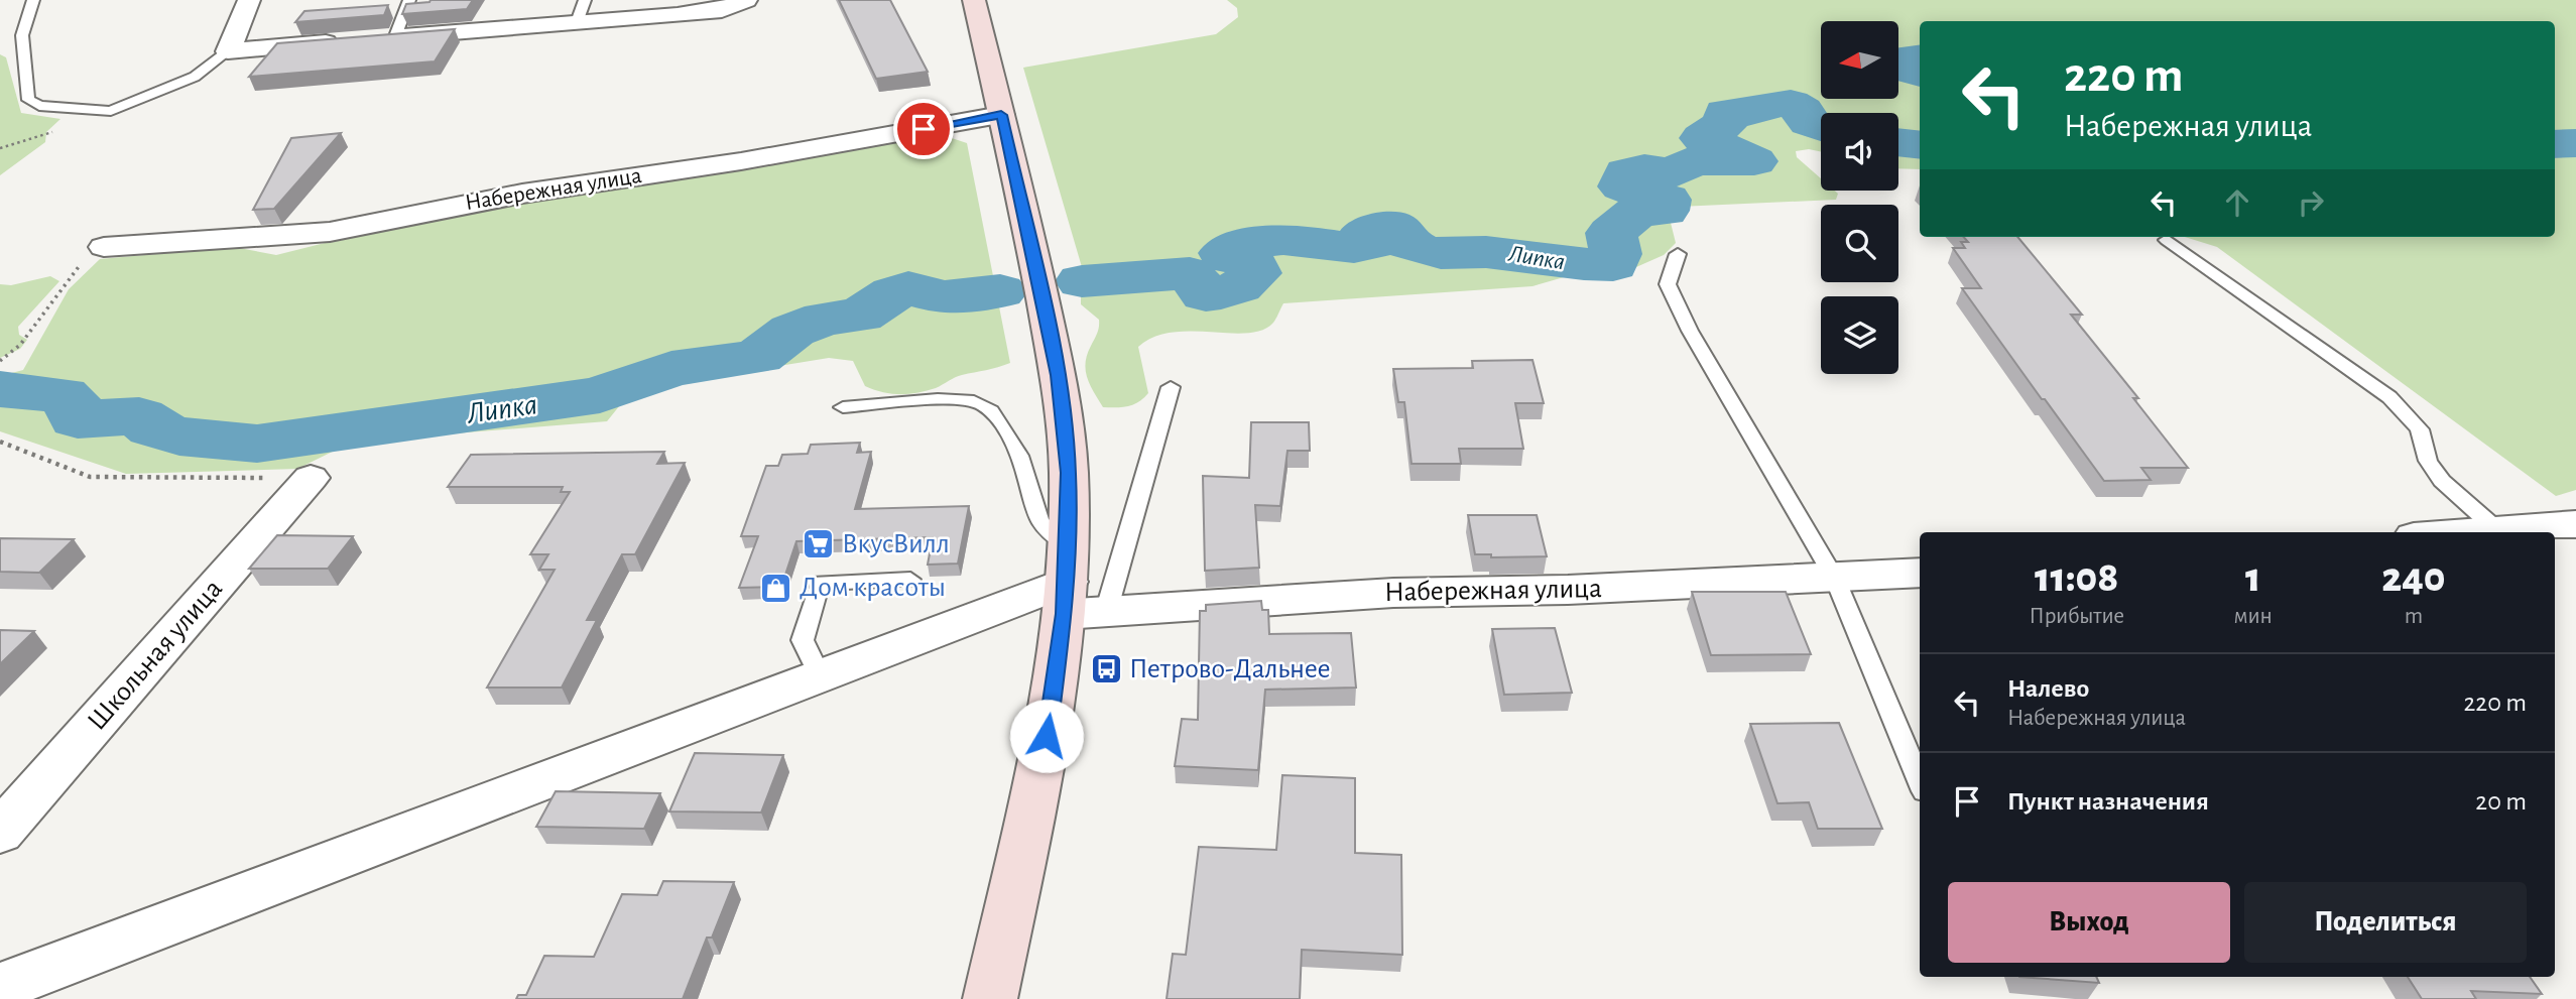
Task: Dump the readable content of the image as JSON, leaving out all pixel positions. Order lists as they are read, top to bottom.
{
  "streets": {
    "street": ["Набережная улица", "Школьная улица"]
  },
  "water": ["Липка"],
  "places": {
    "supermarket": ["ВкусВилл"],
    "shop": ["Дом красоты"],
    "bus stop": ["Петрово-Дальнее"]
  },
  "north": "left",
  "page": {
    "turn": ["220 m", "Набережная улица"],
    "eta": [
      "11:08",
      "Прибытие",
      "1",
      "мин",
      "240",
      "m"
    ],
    "list": [
      {
        "name": "Налево",
        "note": "Набережная улица",
        "value": "220 m"
      },
      {
        "name": "Пункт назначения",
        "value": "20 m"
      }
    ],
    "buttons": ["Выход", "Поделиться"]
  }
}
